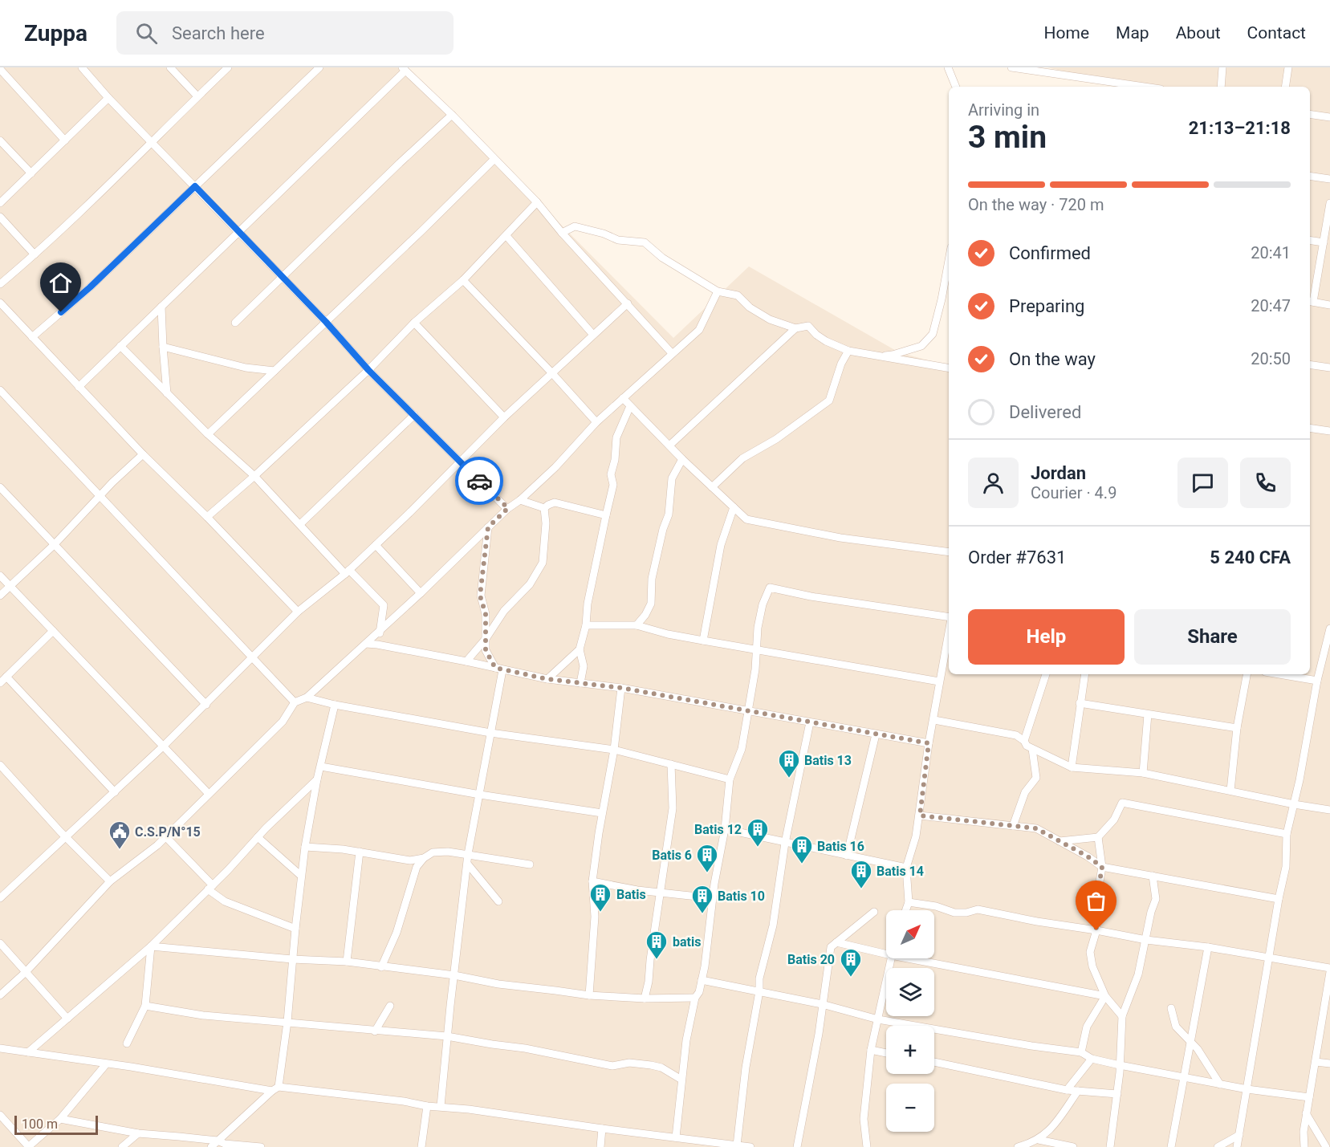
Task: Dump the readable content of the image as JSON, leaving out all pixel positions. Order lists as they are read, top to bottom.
{
  "places": {
    "building": [
      "Batis 13",
      "Batis 12",
      "Batis 16",
      "Batis 6",
      "Batis 14",
      "Batis",
      "Batis 10",
      "batis",
      "Batis 20"
    ],
    "public building": ["C.S.P/N°15"]
  },
  "scale_bar": "100 m",
  "north": "top right",
  "page": {
    "header": "Zuppa",
    "search": "Search here",
    "nav": [
      "Home",
      "Map",
      "About",
      "Contact"
    ],
    "heading": ["3 min", "Arriving in", "21:13–21:18"],
    "panel": [
      "Jordan",
      "Courier · 4.9",
      "Order #7631",
      "5 240 CFA"
    ],
    "bar": "On the way · 720 m",
    "list": [
      ["Confirmed", "20:41"],
      ["Preparing", "20:47"],
      ["On the way", "20:50"],
      "Delivered"
    ],
    "buttons": ["Help", "Share"],
    "map_buttons": ["+", "−"],
    "scale": "100 m"
  }
}
